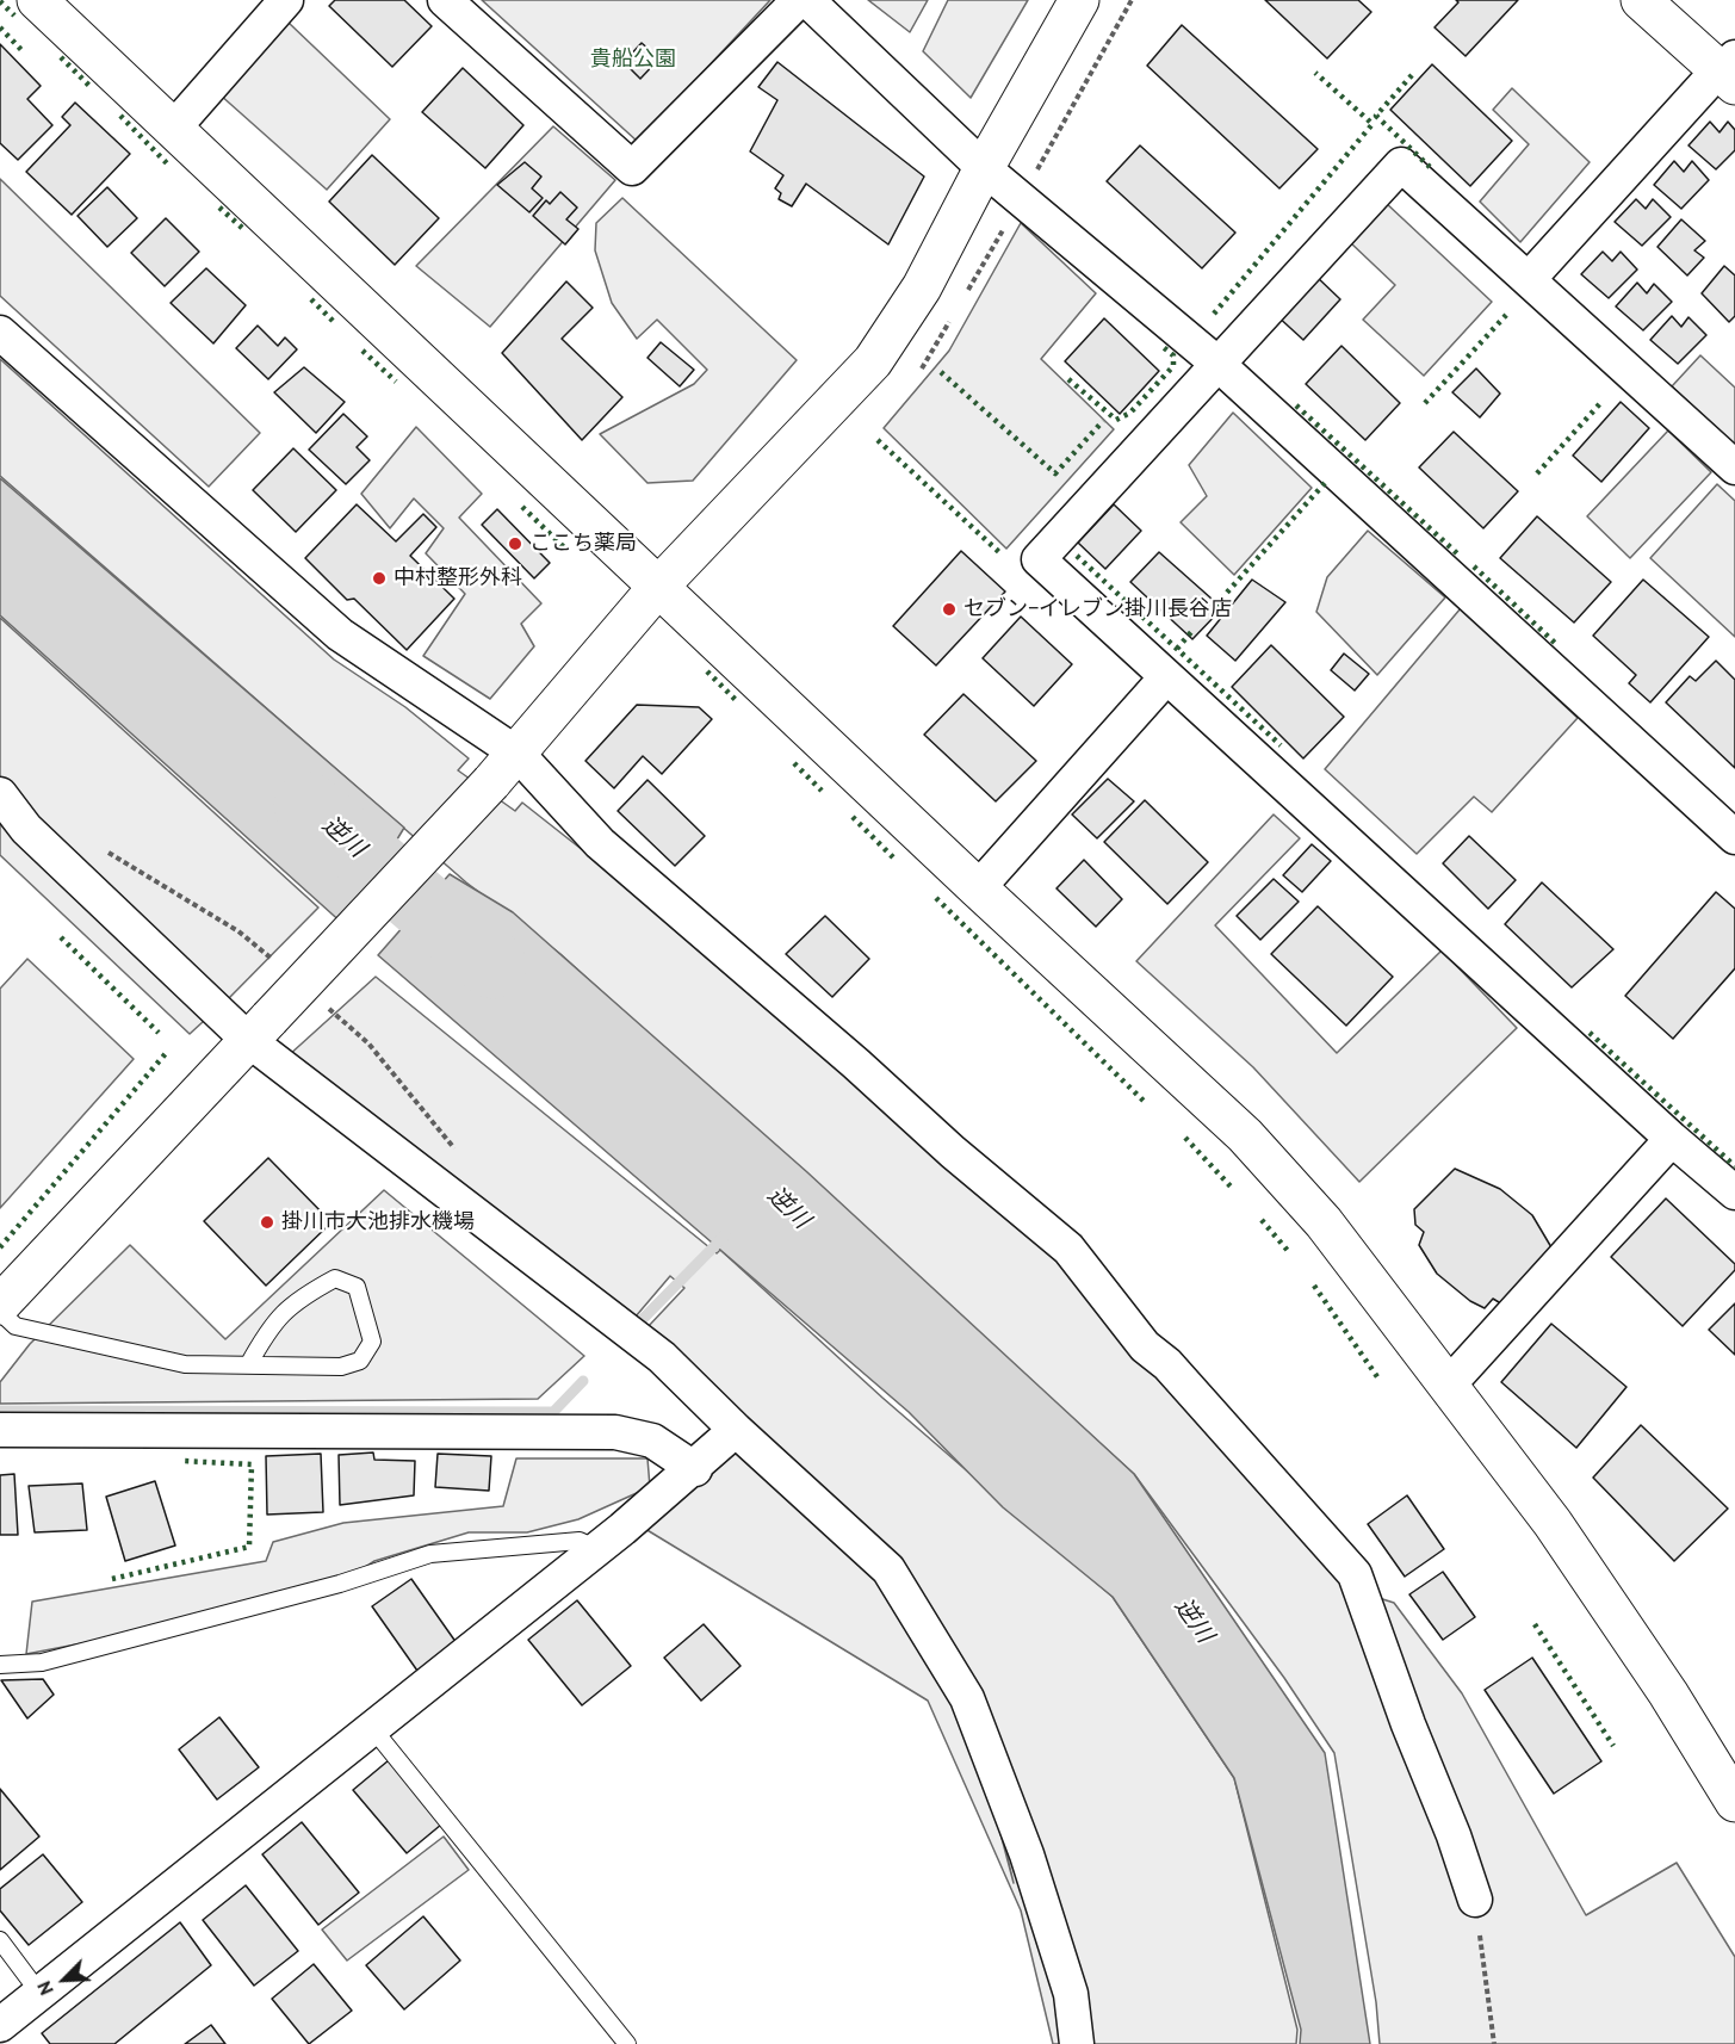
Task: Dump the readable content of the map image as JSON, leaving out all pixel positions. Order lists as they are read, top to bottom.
{
  "water": ["逆川"],
  "parks": ["貴船公園"],
  "places": [
    "ここち薬局",
    "中村整形外科",
    "セブン−イレブン掛川長谷店",
    "掛川市大池排水機場"
  ],
  "north": "bottom left"
}
